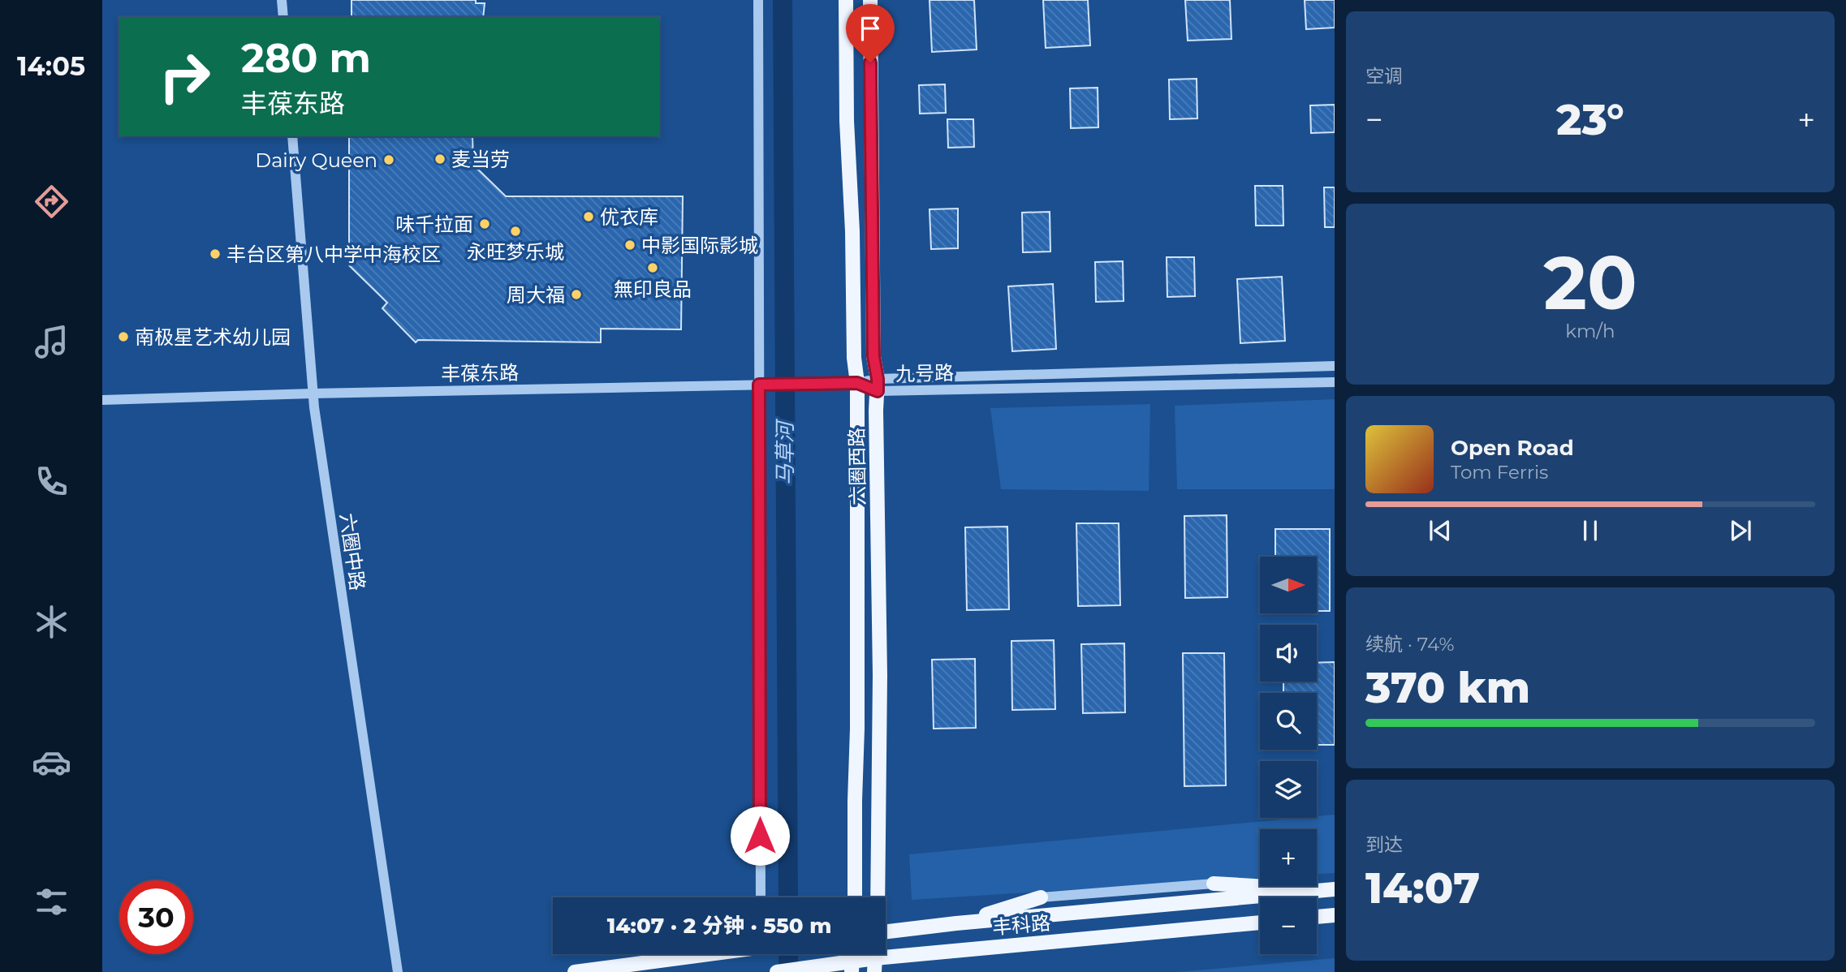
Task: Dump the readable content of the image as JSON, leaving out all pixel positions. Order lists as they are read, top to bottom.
{
  "streets": {
    "main road": ["六圈西路", "丰科路"],
    "street": ["丰葆东路", "九号路", "六圈中路"]
  },
  "crossings": [
    ["丰葆东路", "九号路"],
    ["丰葆东路", "六圈西路"],
    ["丰葆东路", "六圈中路"],
    ["九号路", "六圈西路"]
  ],
  "water": ["马草河"],
  "places": [
    "麦当劳",
    "Dairy Queen",
    "优衣库",
    "味千拉面",
    "永旺梦乐城",
    "中影国际影城",
    "丰台区第八中学中海校区",
    "無印良品",
    "周大福",
    "南极星艺术幼儿园"
  ],
  "north": "right",
  "page": {
    "tabs": "14:05",
    "tile": [
      "空调",
      ["20", "km/h"],
      ["续航 · 74%", "370 km"],
      ["到达", "14:07"]
    ],
    "turn": ["280 m", "丰葆东路"],
    "heat": ["−", "23°", "+"],
    "song": ["Open Road", "Tom Ferris"],
    "map_buttons": ["+", "−"],
    "limit": "30",
    "trip": "14:07 · 2 分钟 · 550 m"
  }
}
